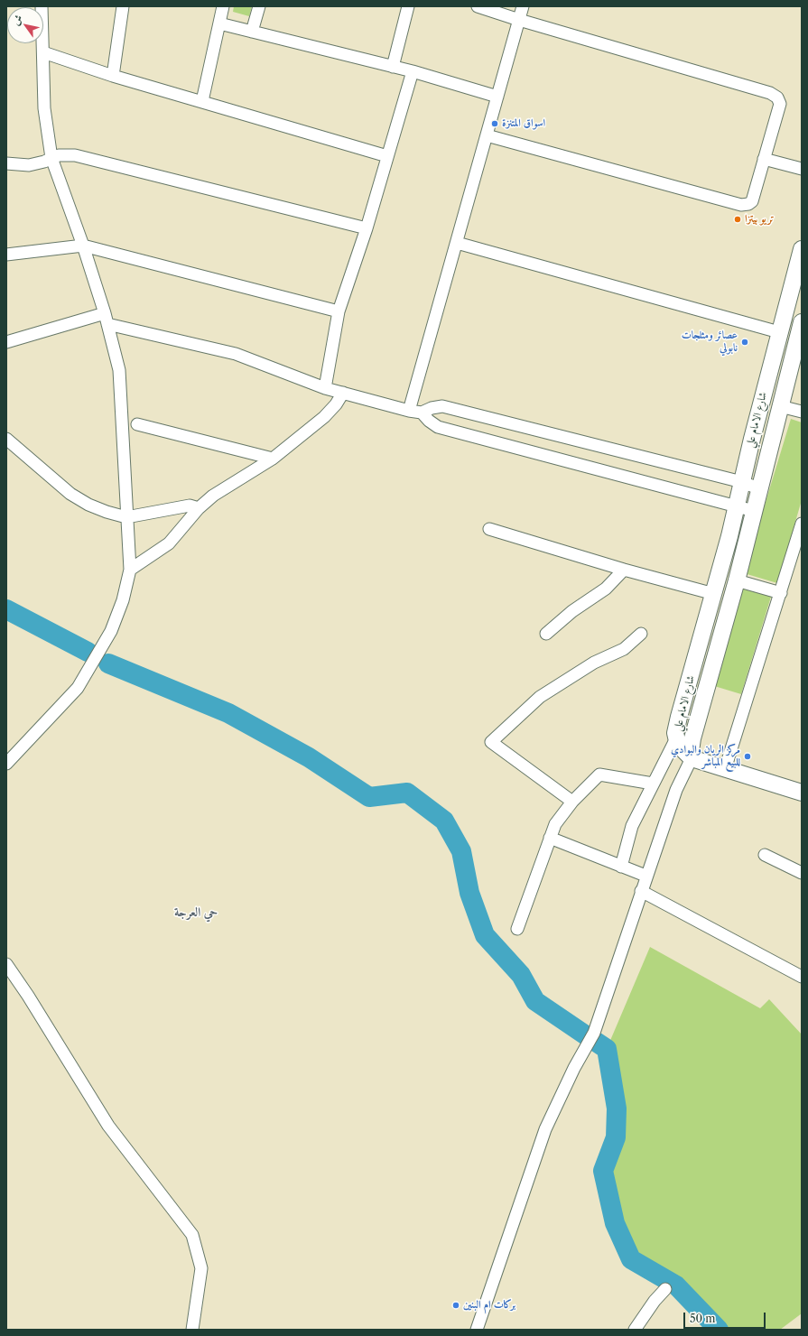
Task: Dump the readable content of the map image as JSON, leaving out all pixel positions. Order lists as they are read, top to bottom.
{
  "streets": {
    "street": ["شارع الامام علي"]
  },
  "districts": ["حي العرجة"],
  "places": [
    "اسواق المتنزة",
    "تريو بيتزا",
    "عصائر ومثلجات نابولي",
    "مركز الريان والبوادي للبيع المباشر",
    "بركات ام البنين"
  ],
  "scale_bar": "50 m",
  "north": "top left"
}
